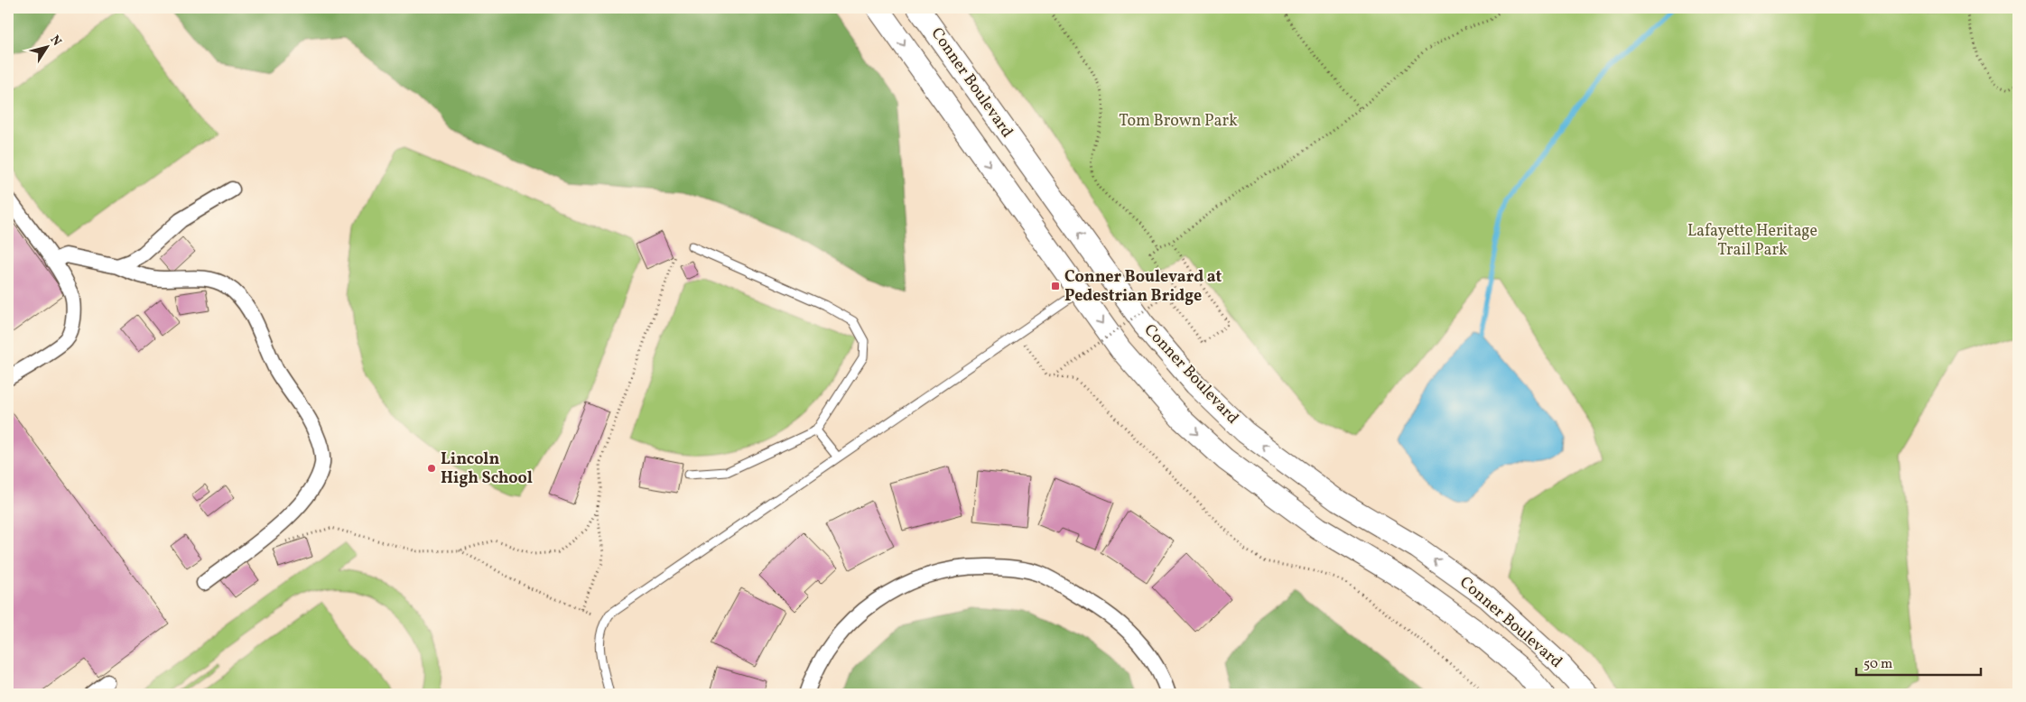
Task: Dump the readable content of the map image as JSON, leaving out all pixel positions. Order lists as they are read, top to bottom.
{
  "streets": {
    "main road": ["Conner Boulevard"]
  },
  "parks": ["Tom Brown Park", "Lafayette Heritage Trail Park"],
  "places": {
    "transit": ["Conner Boulevard at Pedestrian Bridge"],
    "other": ["Lincoln High School"]
  },
  "scale_bar": "50 m",
  "north": "top right"
}
